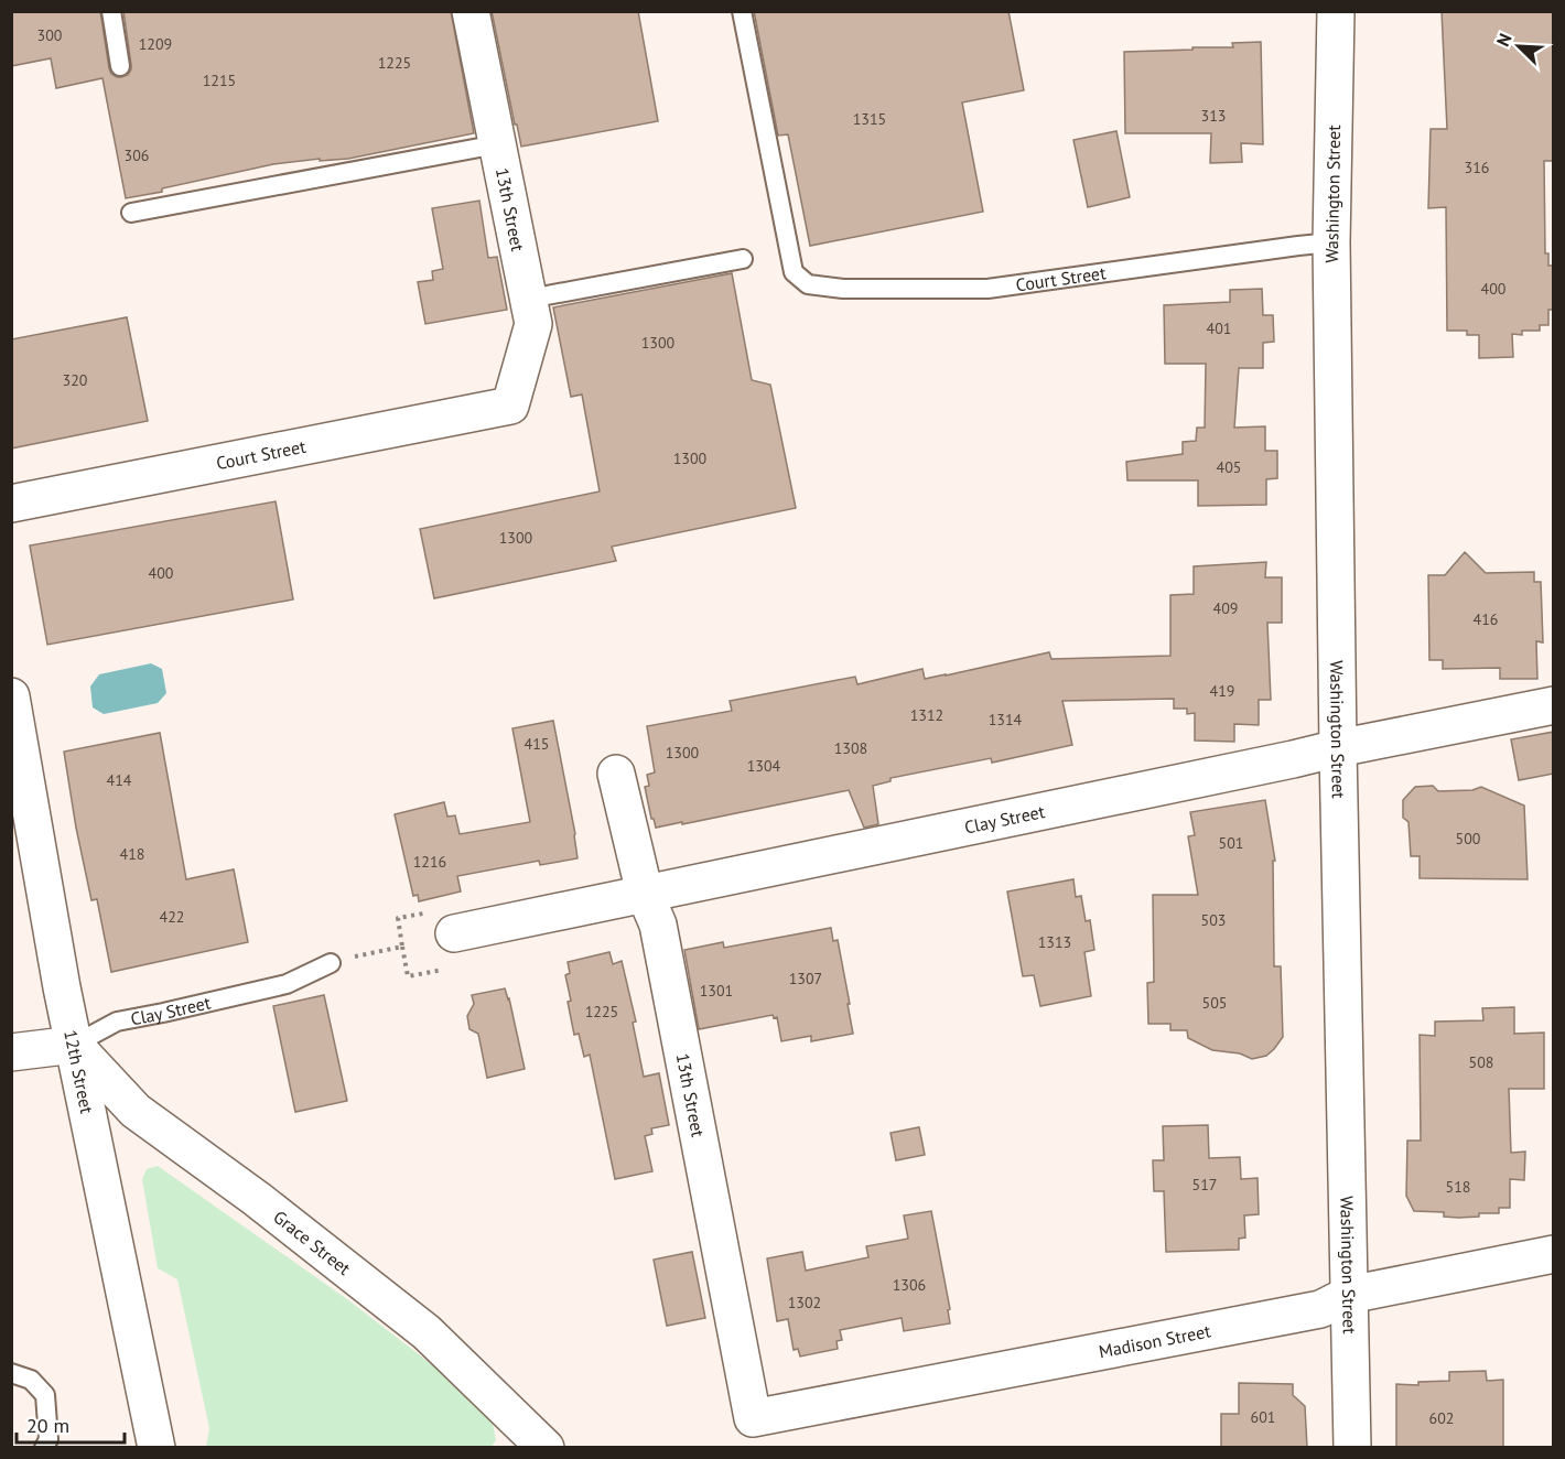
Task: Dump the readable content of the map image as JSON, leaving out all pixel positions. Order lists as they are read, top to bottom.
{
  "streets": {
    "street": [
      "Washington Street",
      "13th Street",
      "Court Street",
      "Clay Street",
      "12th Street",
      "Grace Street",
      "Madison Street"
    ]
  },
  "crossings": [
    ["Washington Street", "Court Street"],
    ["Washington Street", "Clay Street"],
    ["Washington Street", "Madison Street"],
    ["13th Street", "Court Street"],
    ["13th Street", "Clay Street"],
    ["13th Street", "Madison Street"],
    ["Clay Street", "12th Street"],
    ["Clay Street", "Grace Street"],
    ["12th Street", "Grace Street"]
  ],
  "house_numbers": [
    "300",
    "1209",
    "1225",
    "1215",
    "313",
    "1315",
    "306",
    "316",
    "400",
    "401",
    "1300",
    "320",
    "1300",
    "405",
    "1300",
    "400",
    "409",
    "416",
    "419",
    "1312",
    "1314",
    "415",
    "1308",
    "1300",
    "1304",
    "414",
    "500",
    "501",
    "418",
    "1216",
    "422",
    "503",
    "1313",
    "1307",
    "1301",
    "505",
    "1225",
    "508",
    "517",
    "518",
    "1306",
    "1302",
    "601",
    "602"
  ],
  "scale_bar": "20 m",
  "north": "top left"
}
